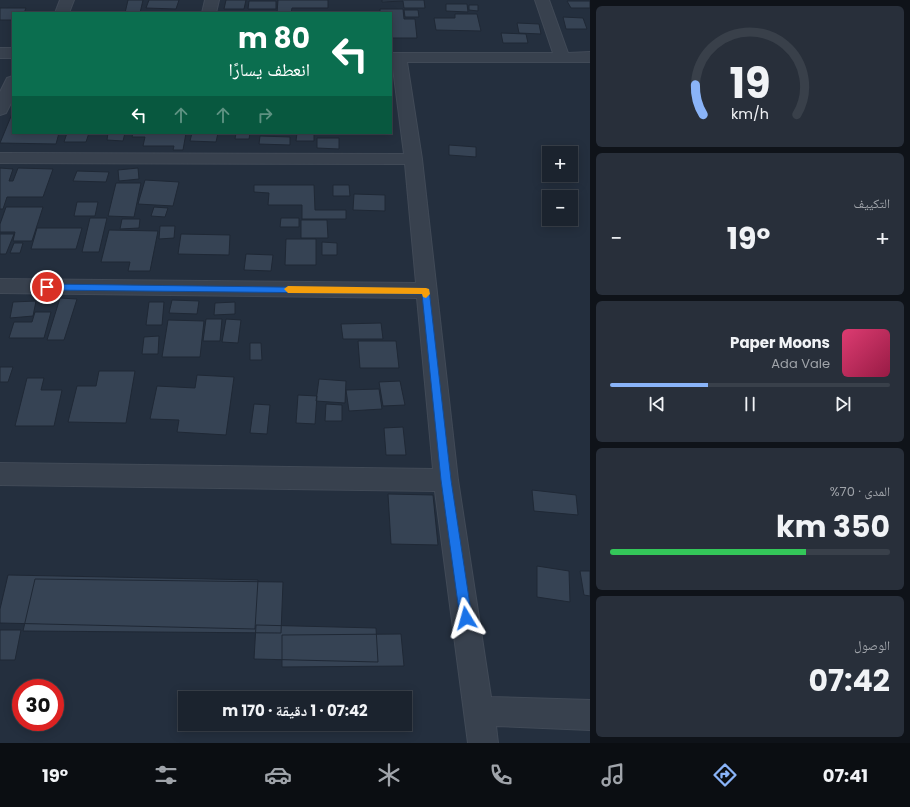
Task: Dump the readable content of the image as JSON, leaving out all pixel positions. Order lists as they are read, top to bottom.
{
  "page": {
    "turn": ["80 m", "انعطف يسارًا"],
    "map_buttons": ["+", "−"],
    "tile": [
      "التكييف",
      ["المدى · 70%", "350 km"],
      ["الوصول", "07:42"]
    ],
    "heat": ["−", "19°", "+"],
    "song": ["Paper Moons", "Ada Vale"],
    "limit": "30",
    "trip": "07:42 · 1 دقيقة · 170 m",
    "tabs": ["07:41", "19°"],
    "gauge": ["19", "km/h"]
  }
}
